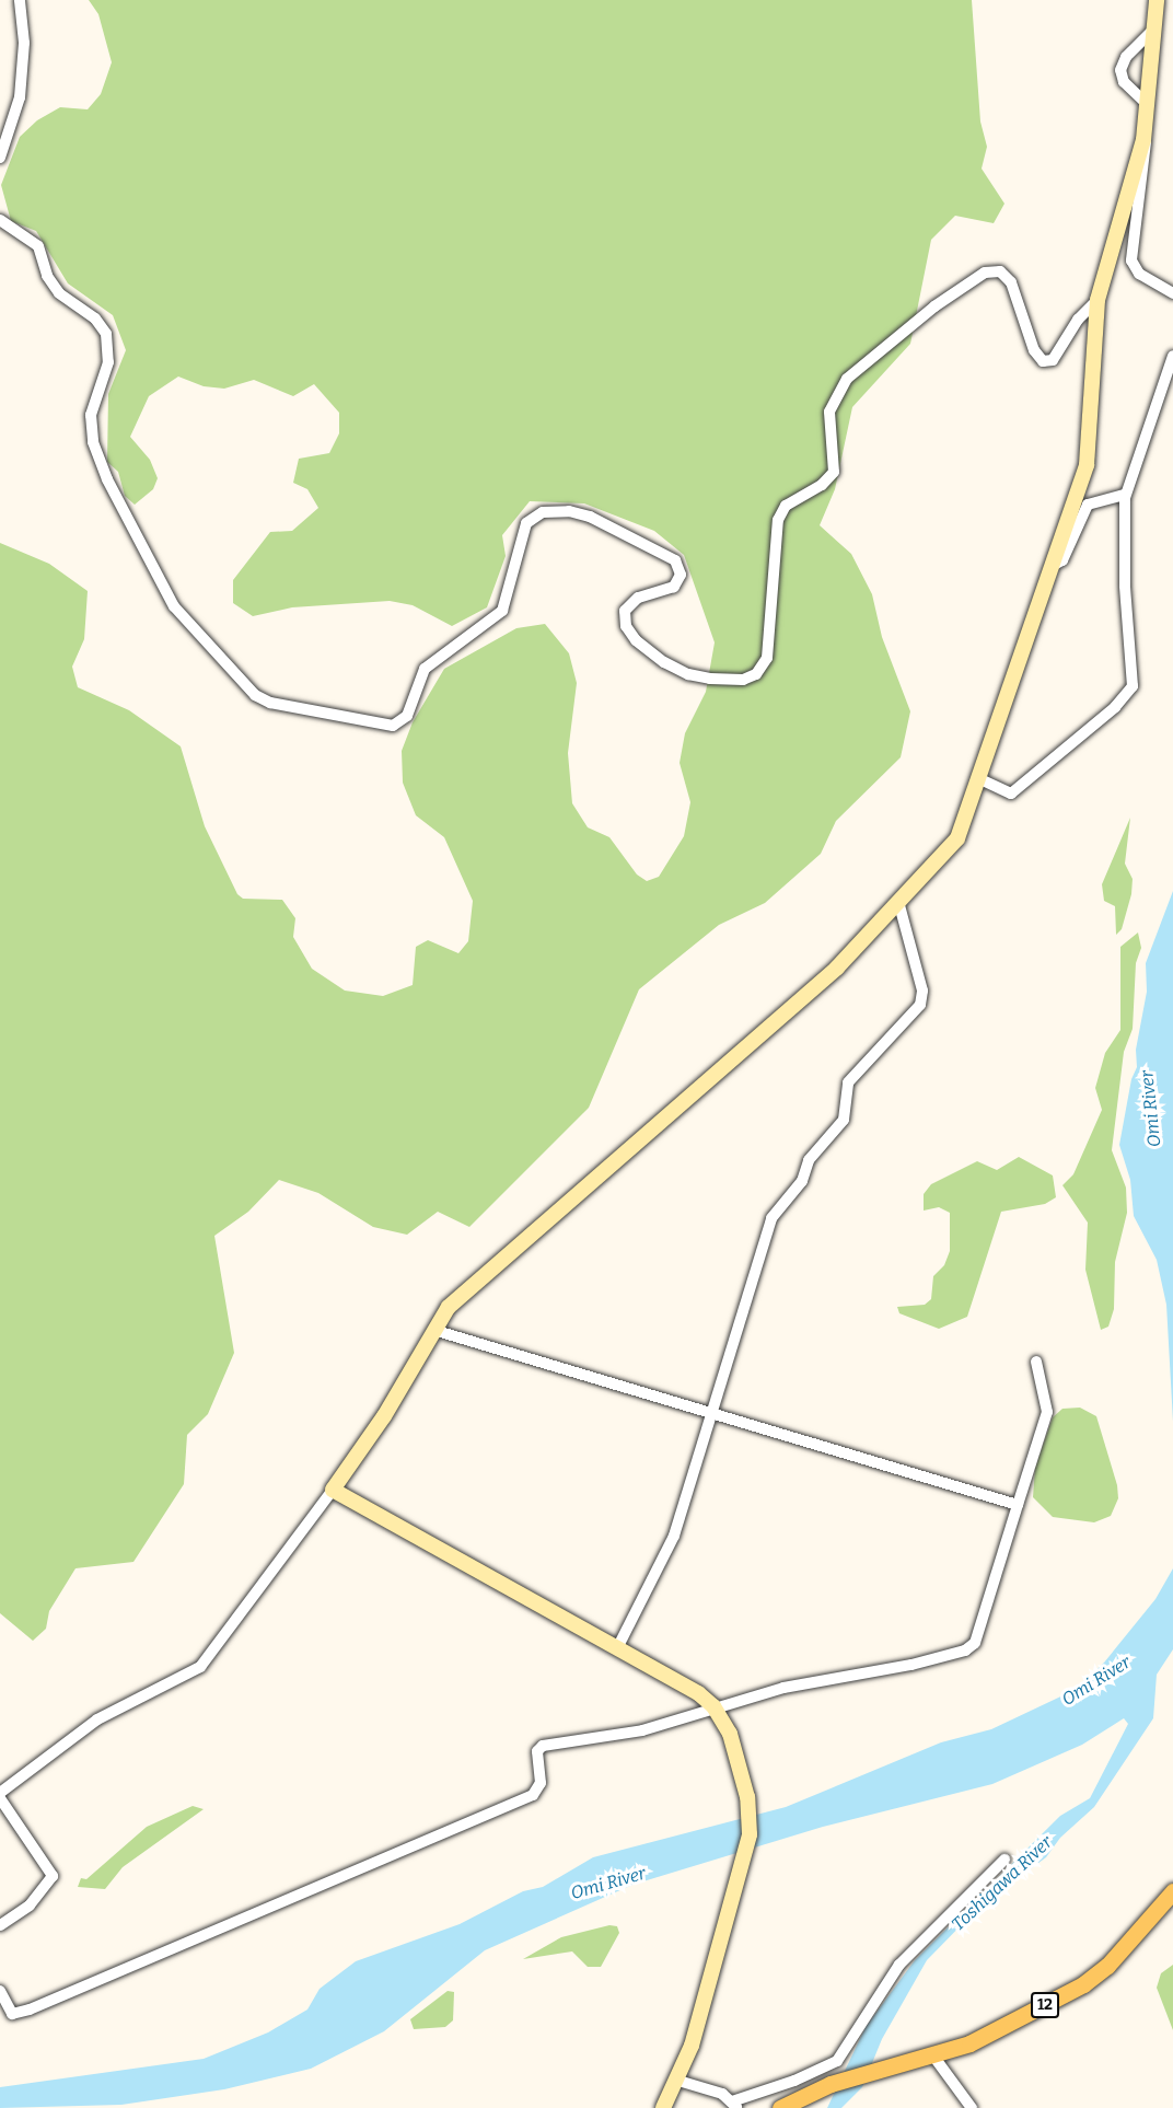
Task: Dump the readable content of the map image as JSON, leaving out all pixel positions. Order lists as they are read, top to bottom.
{
  "streets": {
    "main road": ["12"]
  },
  "water": ["Omi River", "Toshigawa River"]
}
